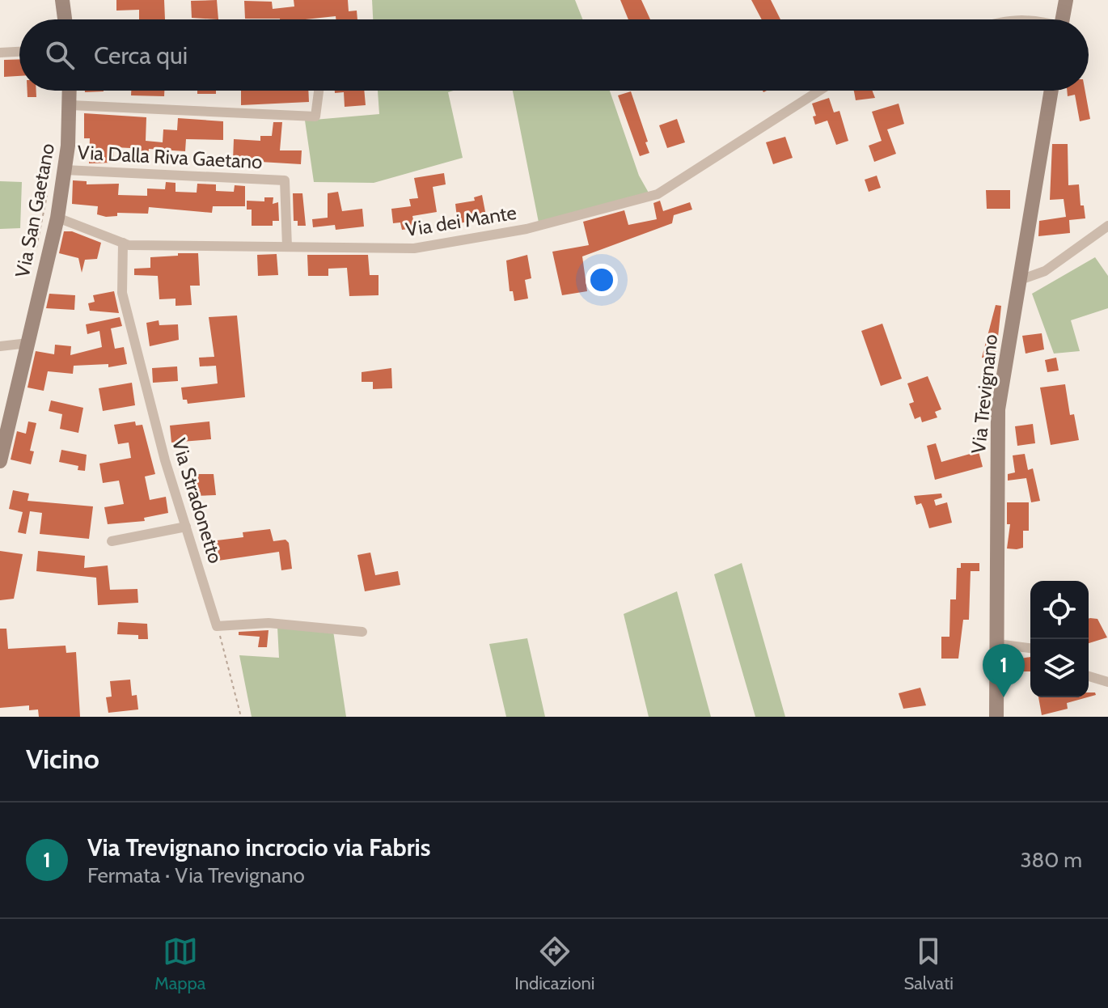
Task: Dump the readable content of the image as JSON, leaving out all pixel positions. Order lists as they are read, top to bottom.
{
  "streets": {
    "main road": ["Via San Gaetano", "Via Trevignano"],
    "street": ["Via Dalla Riva Gaetano", "Via dei Mante", "Via Stradonetto"]
  },
  "crossings": [
    ["Via Dalla Riva Gaetano", "Via San Gaetano"],
    ["Via Dalla Riva Gaetano", "Via dei Mante"],
    ["Via San Gaetano", "Via dei Mante"],
    ["Via dei Mante", "Via Stradonetto"]
  ],
  "page": {
    "search": "Cerca qui",
    "pins": "1",
    "heading": "Vicino",
    "list": [
      {
        "mark": "1",
        "name": "Via Trevignano incrocio via Fabris",
        "note": "Fermata · Via Trevignano",
        "value": "380 m"
      }
    ],
    "nav": ["Mappa", "Indicazioni", "Salvati"]
  }
}
